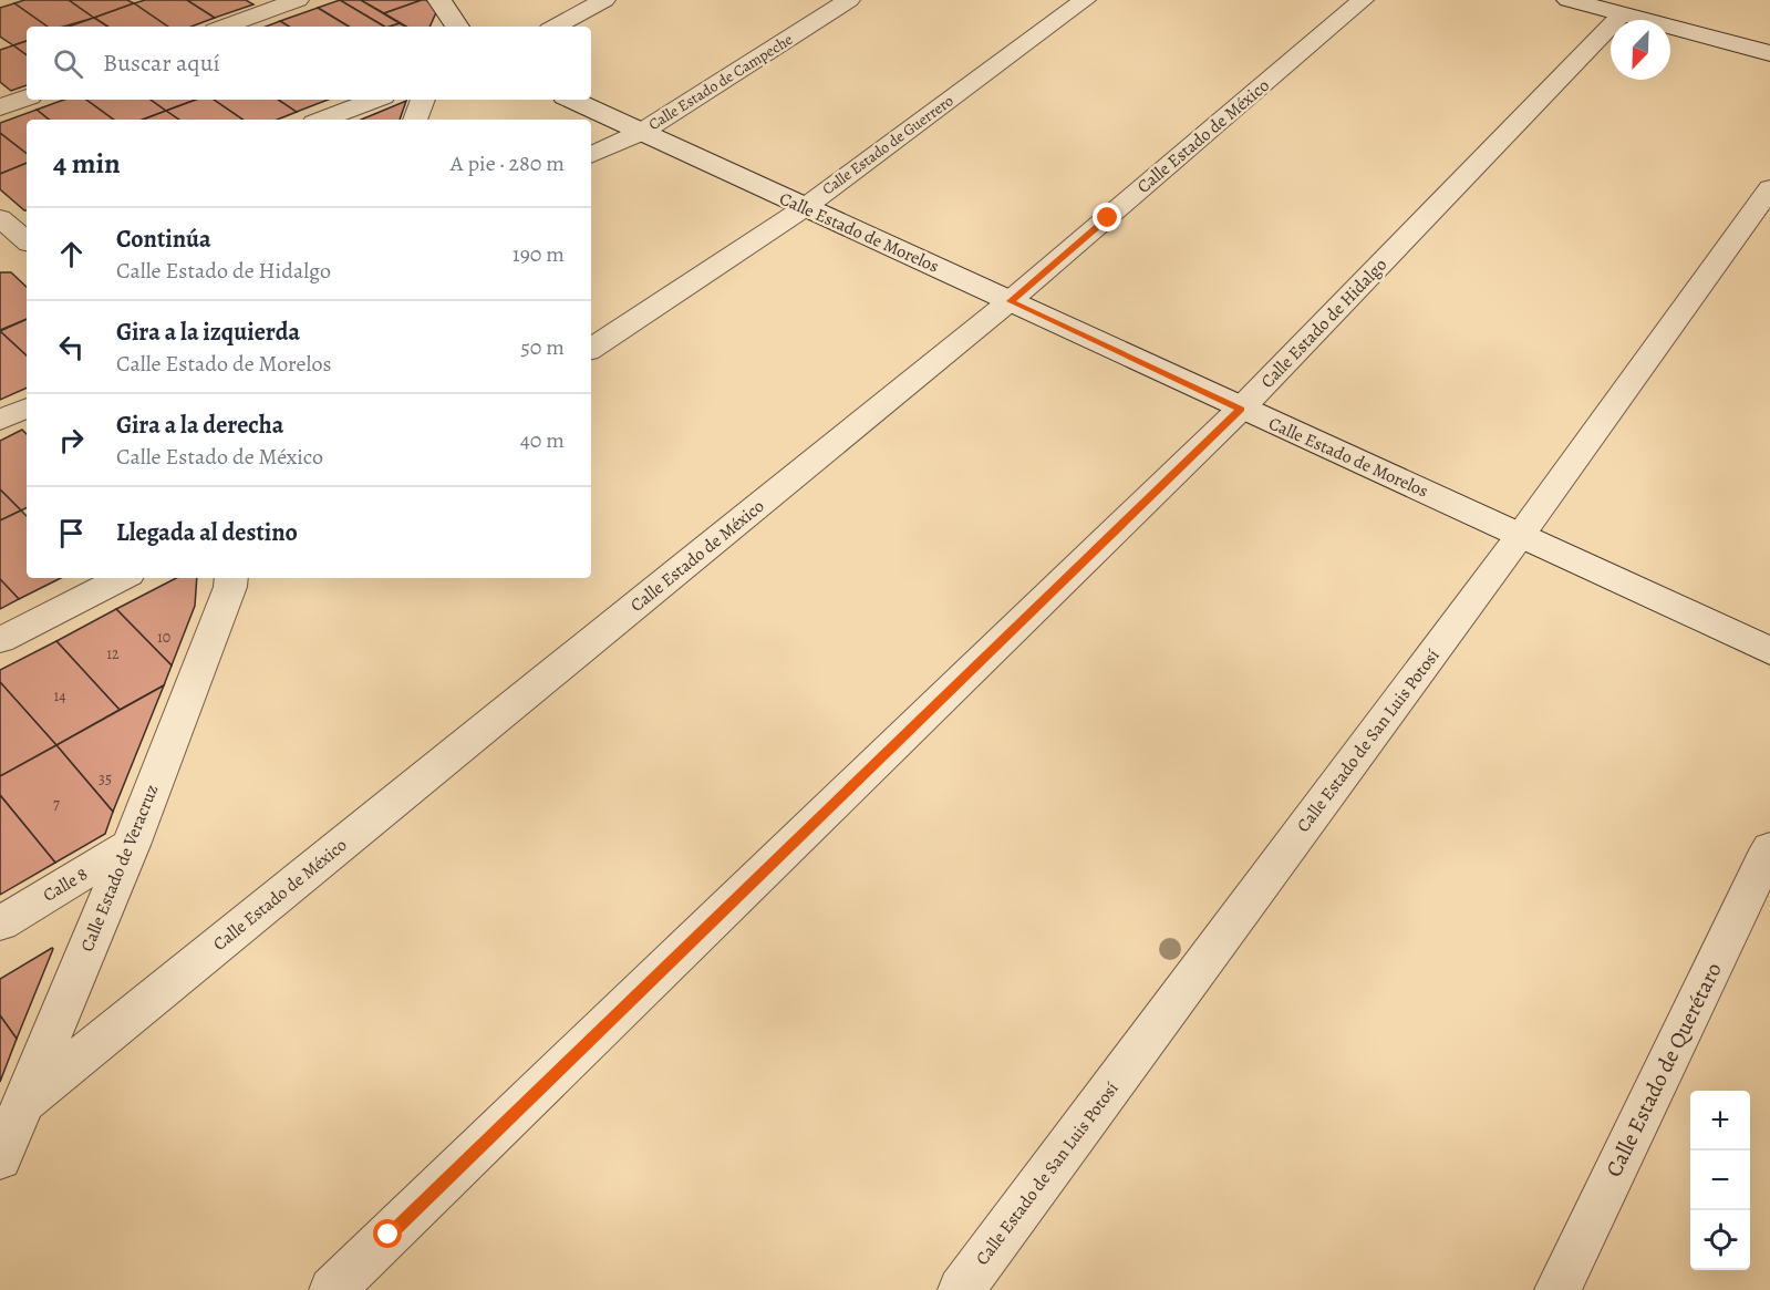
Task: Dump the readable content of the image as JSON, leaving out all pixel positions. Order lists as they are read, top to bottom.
{
  "streets": {
    "street": [
      "Calle Estado de Campeche",
      "Calle Estado de México",
      "Calle Estado de Guerrero",
      "Calle Estado de Morelos",
      "Calle Estado de Hidalgo",
      "Calle Estado de San Luis Potosí",
      "Calle Estado de Veracruz",
      "Calle 8",
      "Calle Estado de Querétaro"
    ]
  },
  "crossings": [
    ["Calle Estado de Campeche", "Calle Estado de Morelos"],
    ["Calle Estado de México", "Calle Estado de Morelos"],
    ["Calle Estado de México", "Calle Estado de Veracruz"],
    ["Calle Estado de Guerrero", "Calle Estado de Morelos"],
    ["Calle Estado de Morelos", "Calle Estado de Hidalgo"],
    ["Calle Estado de Morelos", "Calle Estado de San Luis Potosí"],
    ["Calle Estado de Veracruz", "Calle 8"]
  ],
  "house_numbers": [
    "10",
    "12",
    "14",
    "35",
    "7"
  ],
  "north": "bottom left",
  "page": {
    "search": "Buscar aquí",
    "heading": ["4 min", "A pie · 280 m"],
    "list": [
      ["Continúa", "Calle Estado de Hidalgo", "190 m"],
      ["Gira a la izquierda", "Calle Estado de Morelos", "50 m"],
      ["Gira a la derecha", "Calle Estado de México", "40 m"],
      "Llegada al destino"
    ],
    "map_buttons": ["+", "−"]
  }
}
